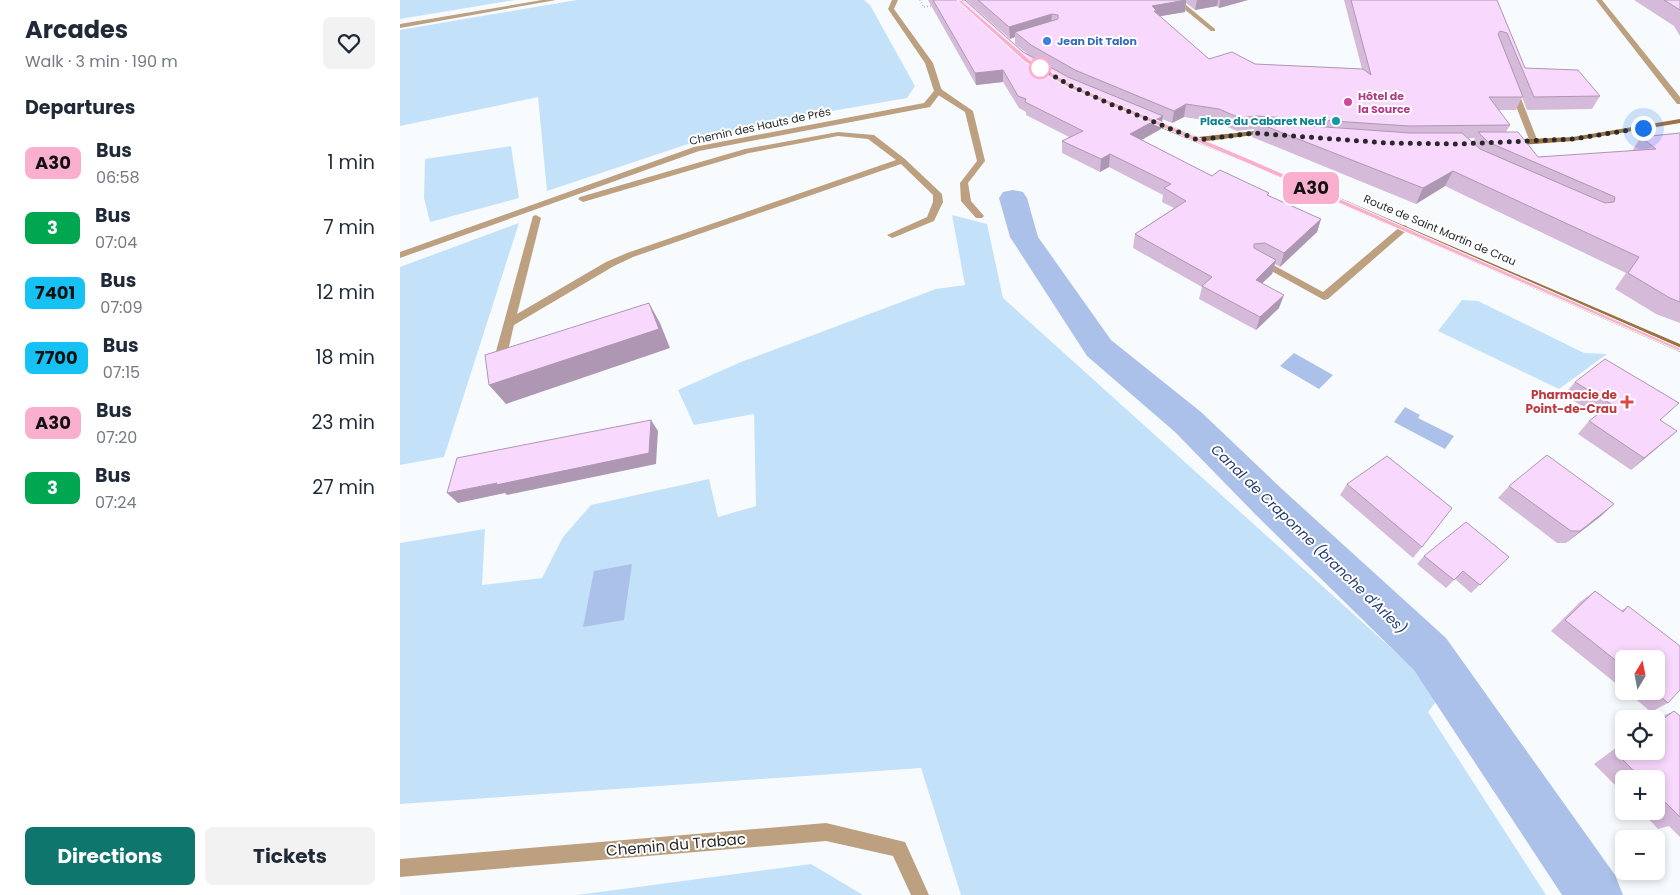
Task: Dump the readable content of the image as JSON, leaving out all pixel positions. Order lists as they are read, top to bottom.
{
  "streets": {
    "main road": ["Route de Saint Martin de Crau"],
    "street": ["Chemin des Hauts de Prés", "Chemin du Trabac"]
  },
  "water": ["Canal de Craponne (branche d'Arles)"],
  "places": {
    "other": ["Jean Dit Talon", "Hôtel de la Source", "Place du Cabaret Neuf"],
    "health": ["Pharmacie de Point-de-Crau"]
  },
  "lines": ["bus line A30"],
  "north": "top",
  "page": {
    "heading": [
      ["Arcades", "Walk · 3 min · 190 m"],
      "Departures"
    ],
    "on_map": "A30",
    "list": [
      {
        "mark": "A30",
        "name": "Bus",
        "note": "06:58",
        "value": "1 min"
      },
      {
        "mark": "3",
        "name": "Bus",
        "note": "07:04",
        "value": "7 min"
      },
      {
        "mark": "7401",
        "name": "Bus",
        "note": "07:09",
        "value": "12 min"
      },
      {
        "mark": "7700",
        "name": "Bus",
        "note": "07:15",
        "value": "18 min"
      },
      {
        "mark": "A30",
        "name": "Bus",
        "note": "07:20",
        "value": "23 min"
      },
      {
        "mark": "3",
        "name": "Bus",
        "note": "07:24",
        "value": "27 min"
      }
    ],
    "map_buttons": ["+", "−"],
    "buttons": ["Directions", "Tickets"]
  }
}
